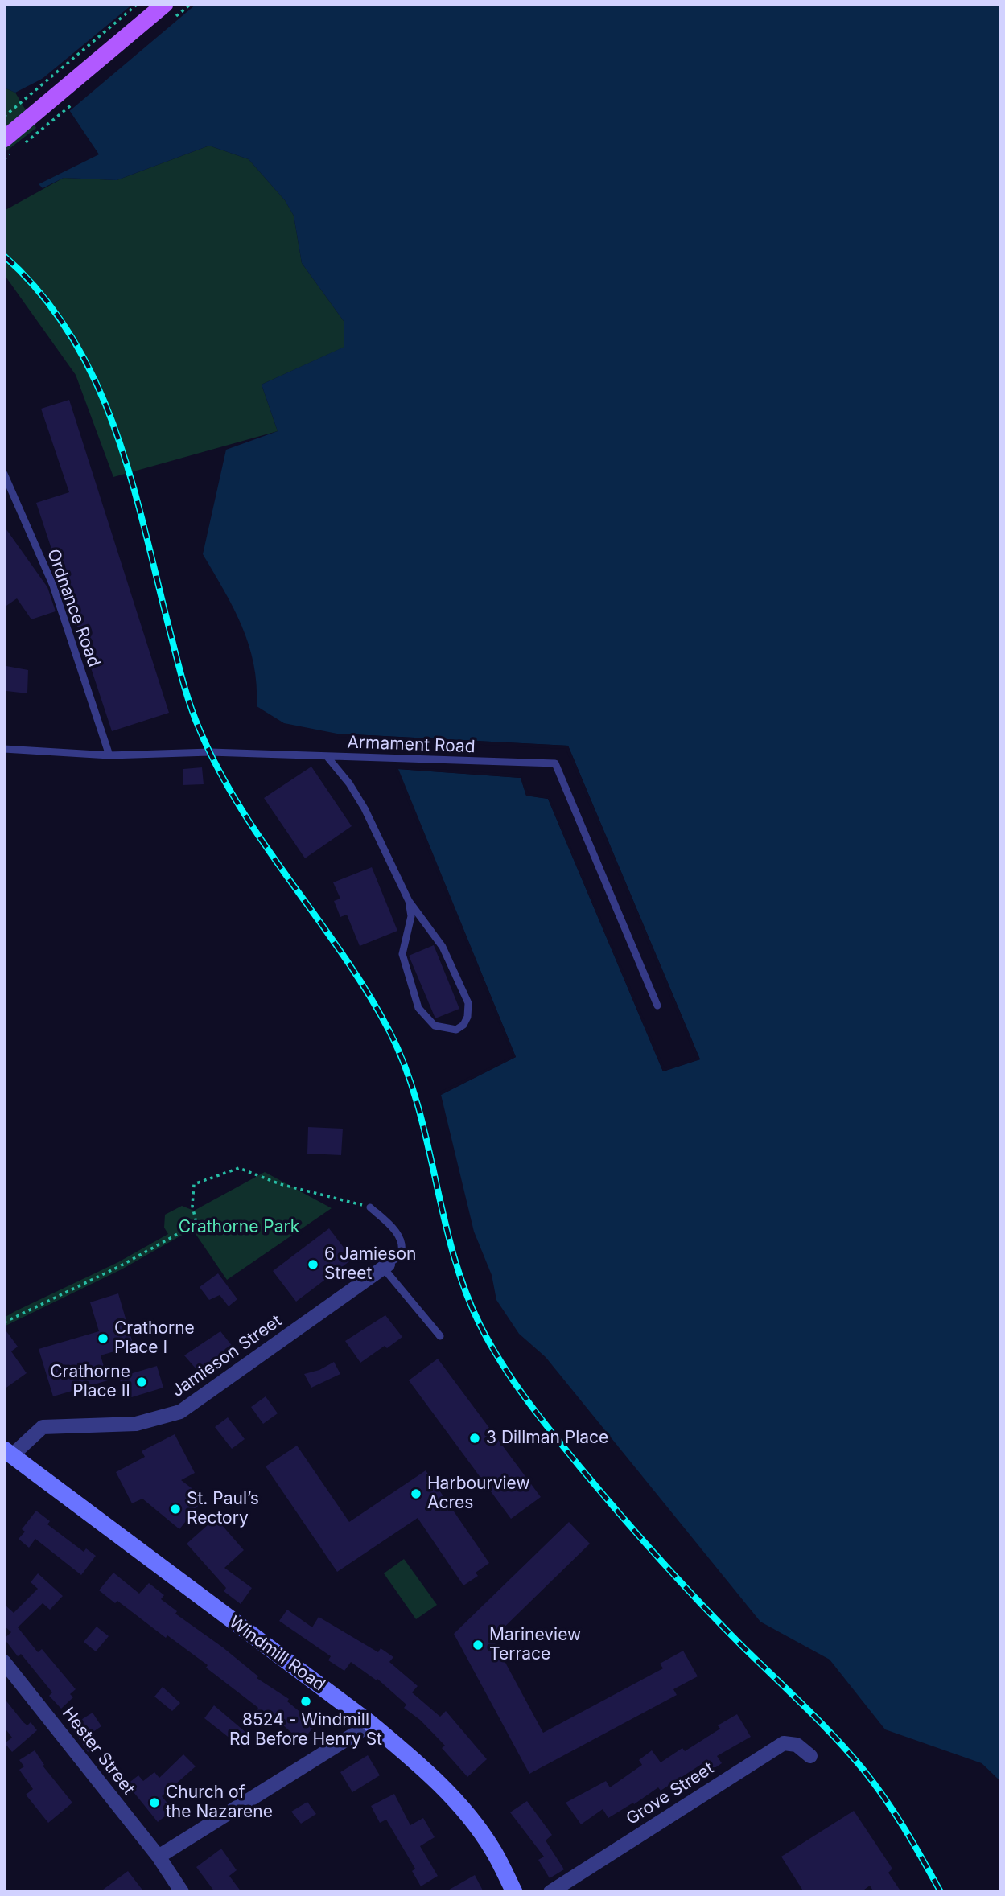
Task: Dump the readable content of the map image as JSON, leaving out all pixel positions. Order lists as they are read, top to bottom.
{
  "streets": {
    "main road": ["Windmill Road"],
    "street": ["Jamieson Street", "Hester Street", "Grove Street"],
    "lane": ["Ordnance Road", "Armament Road"]
  },
  "crossings": [
    ["Ordnance Road", "Armament Road"],
    ["Jamieson Street", "Windmill Road"]
  ],
  "parks": ["Crathorne Park"],
  "places": [
    "6 Jamieson Street",
    "Crathorne Place I",
    "Crathorne Place II",
    "3 Dillman Place",
    "Harbourview Acres",
    "St. Paul’s Rectory",
    "Marineview Terrace",
    "8524 - Windmill Rd Before Henry St",
    "Church of the Nazarene"
  ]
}
